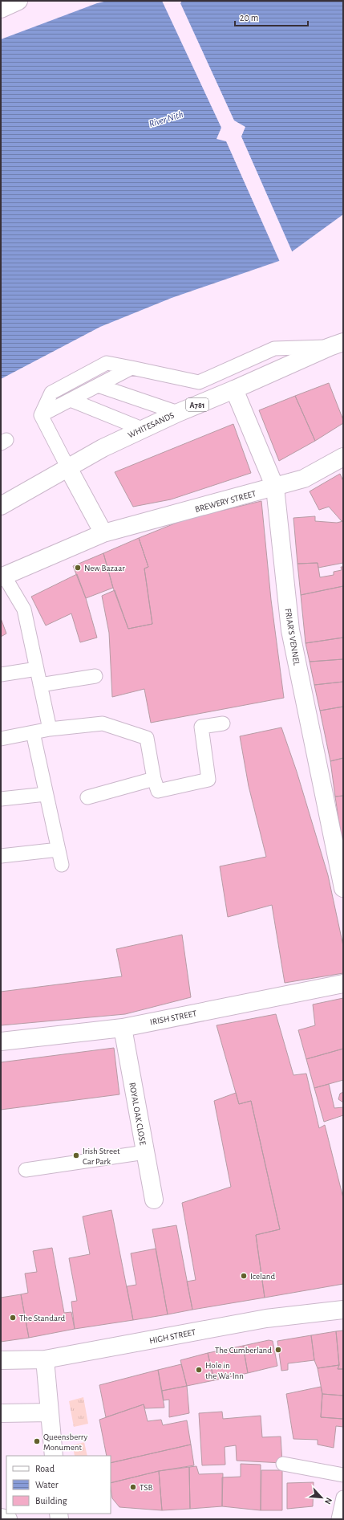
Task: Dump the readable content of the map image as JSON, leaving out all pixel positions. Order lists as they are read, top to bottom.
{
  "streets": {
    "street": [
      "A781",
      "WHITESANDS",
      "BREWERY STREET",
      "FRIAR'S VENNEL",
      "IRISH STREET",
      "ROYAL OAK CLOSE",
      "HIGH STREET"
    ]
  },
  "crossings": [
    ["WHITESANDS", "FRIAR'S VENNEL"],
    ["BREWERY STREET", "FRIAR'S VENNEL"],
    ["IRISH STREET", "ROYAL OAK CLOSE"]
  ],
  "water": ["River Nith"],
  "places": [
    "New Bazaar",
    "Irish Street Car Park",
    "Iceland",
    "The Standard",
    "The Cumberland",
    "Hole in the Wa' Inn",
    "Queensberry Monument",
    "TSB"
  ],
  "legend": ["Road", "Water", "Building"],
  "scale_bar": "20 m",
  "north": "bottom right"
}
